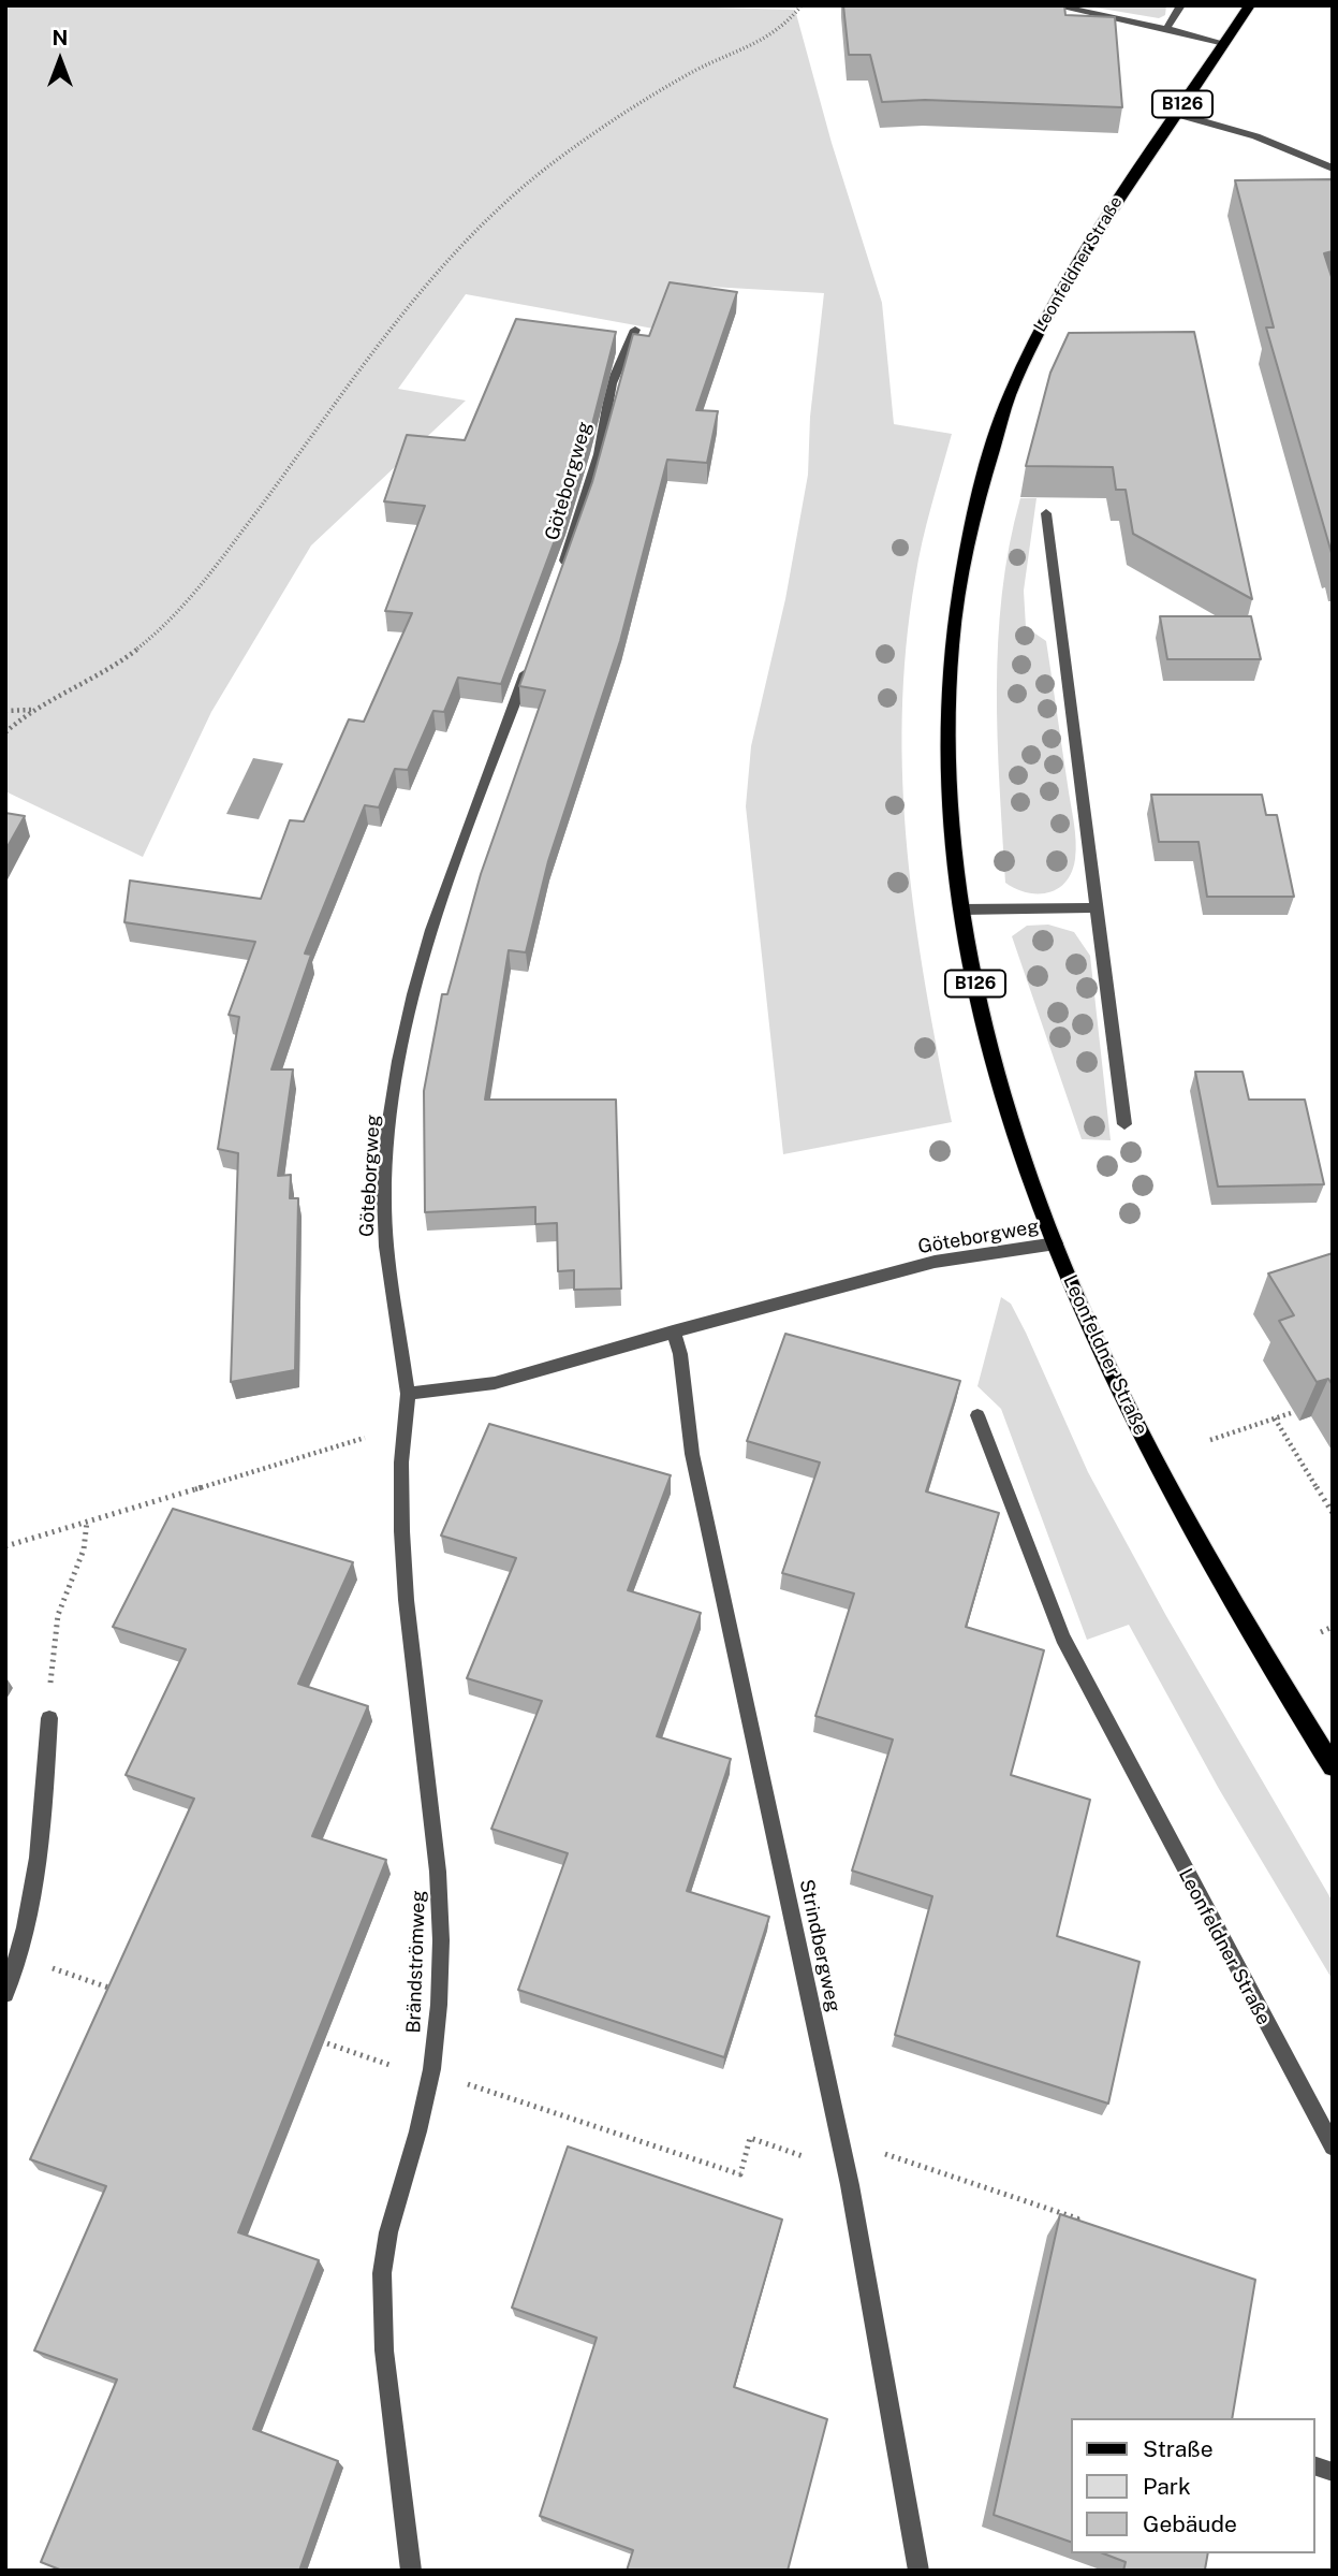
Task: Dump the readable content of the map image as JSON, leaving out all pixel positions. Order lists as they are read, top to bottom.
{
  "streets": {
    "main road": ["B126", "Leonfeldner Straße"],
    "street": ["Göteborgweg", "Strindbergweg", "Brändströmweg"]
  },
  "crossings": [
    ["Leonfeldner Straße", "Göteborgweg"],
    ["Göteborgweg", "Strindbergweg"],
    ["Göteborgweg", "Brändströmweg"]
  ],
  "legend": ["Straße", "Park", "Gebäude"],
  "north": "top"
}
